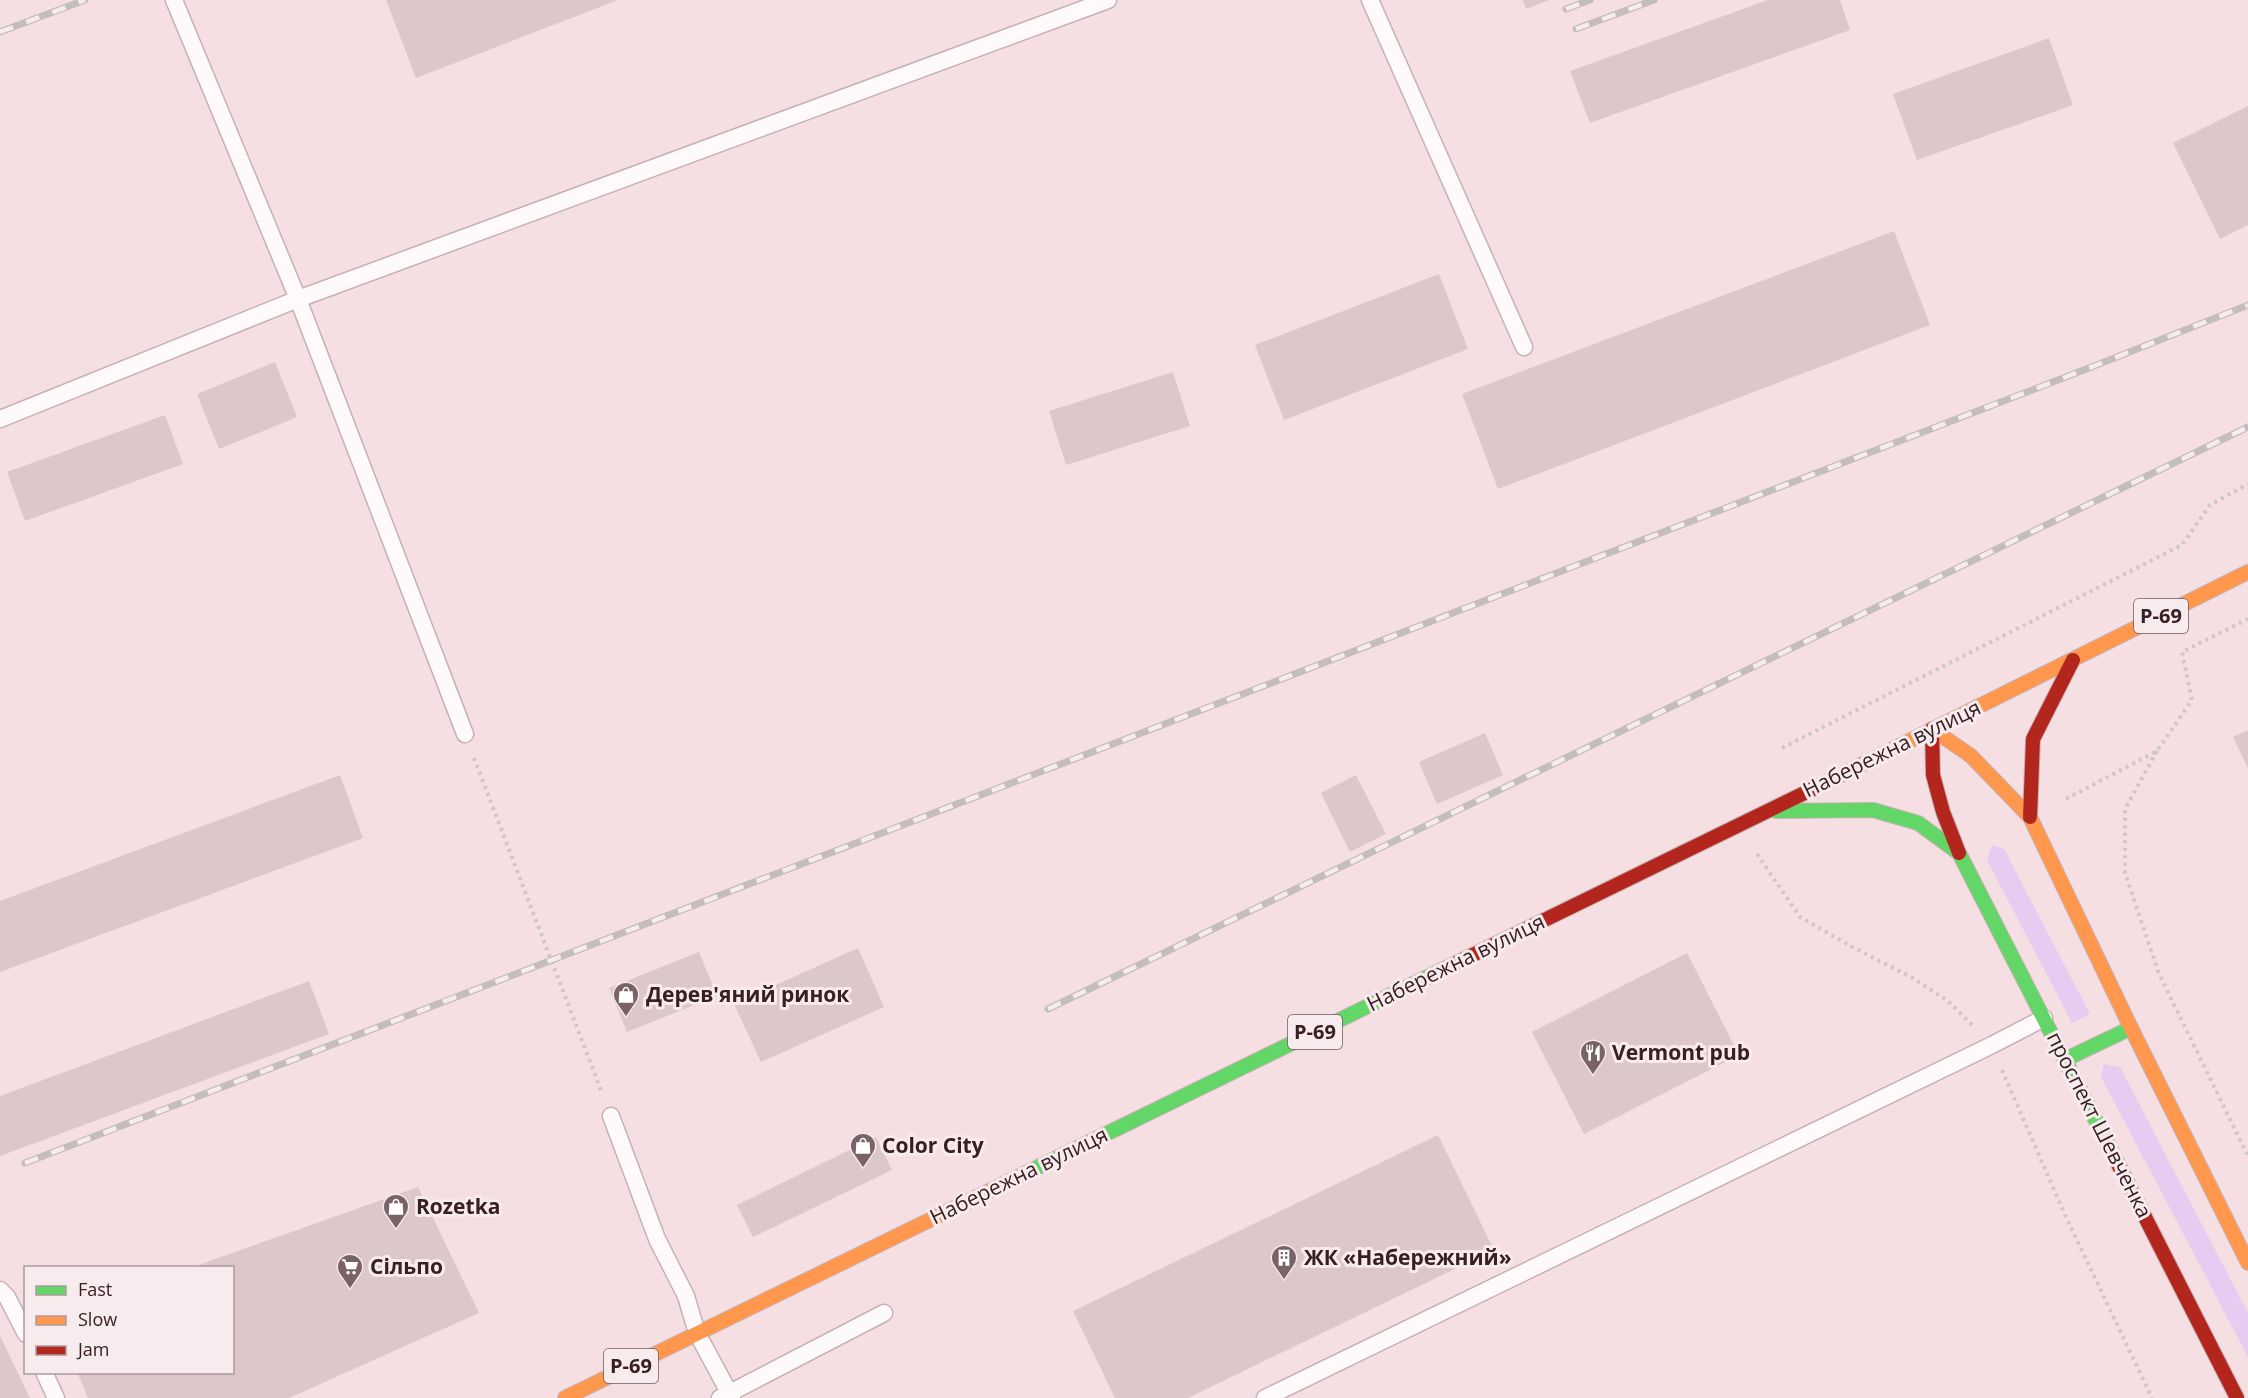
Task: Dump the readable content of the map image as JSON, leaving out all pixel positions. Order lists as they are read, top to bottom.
{
  "streets": {
    "main road": ["Р-69", "Набережна вулиця", "проспект Шевченка"]
  },
  "crossings": [
    ["Набережна вулиця", "проспект Шевченка"]
  ],
  "places": {
    "shop": ["Дерев'яний ринок", "Color City", "Rozetka"],
    "restaurant": ["Vermont pub"],
    "building": ["ЖК «Набережний»"],
    "supermarket": ["Сільпо"]
  },
  "legend": ["Fast", "Slow", "Jam"]
}
